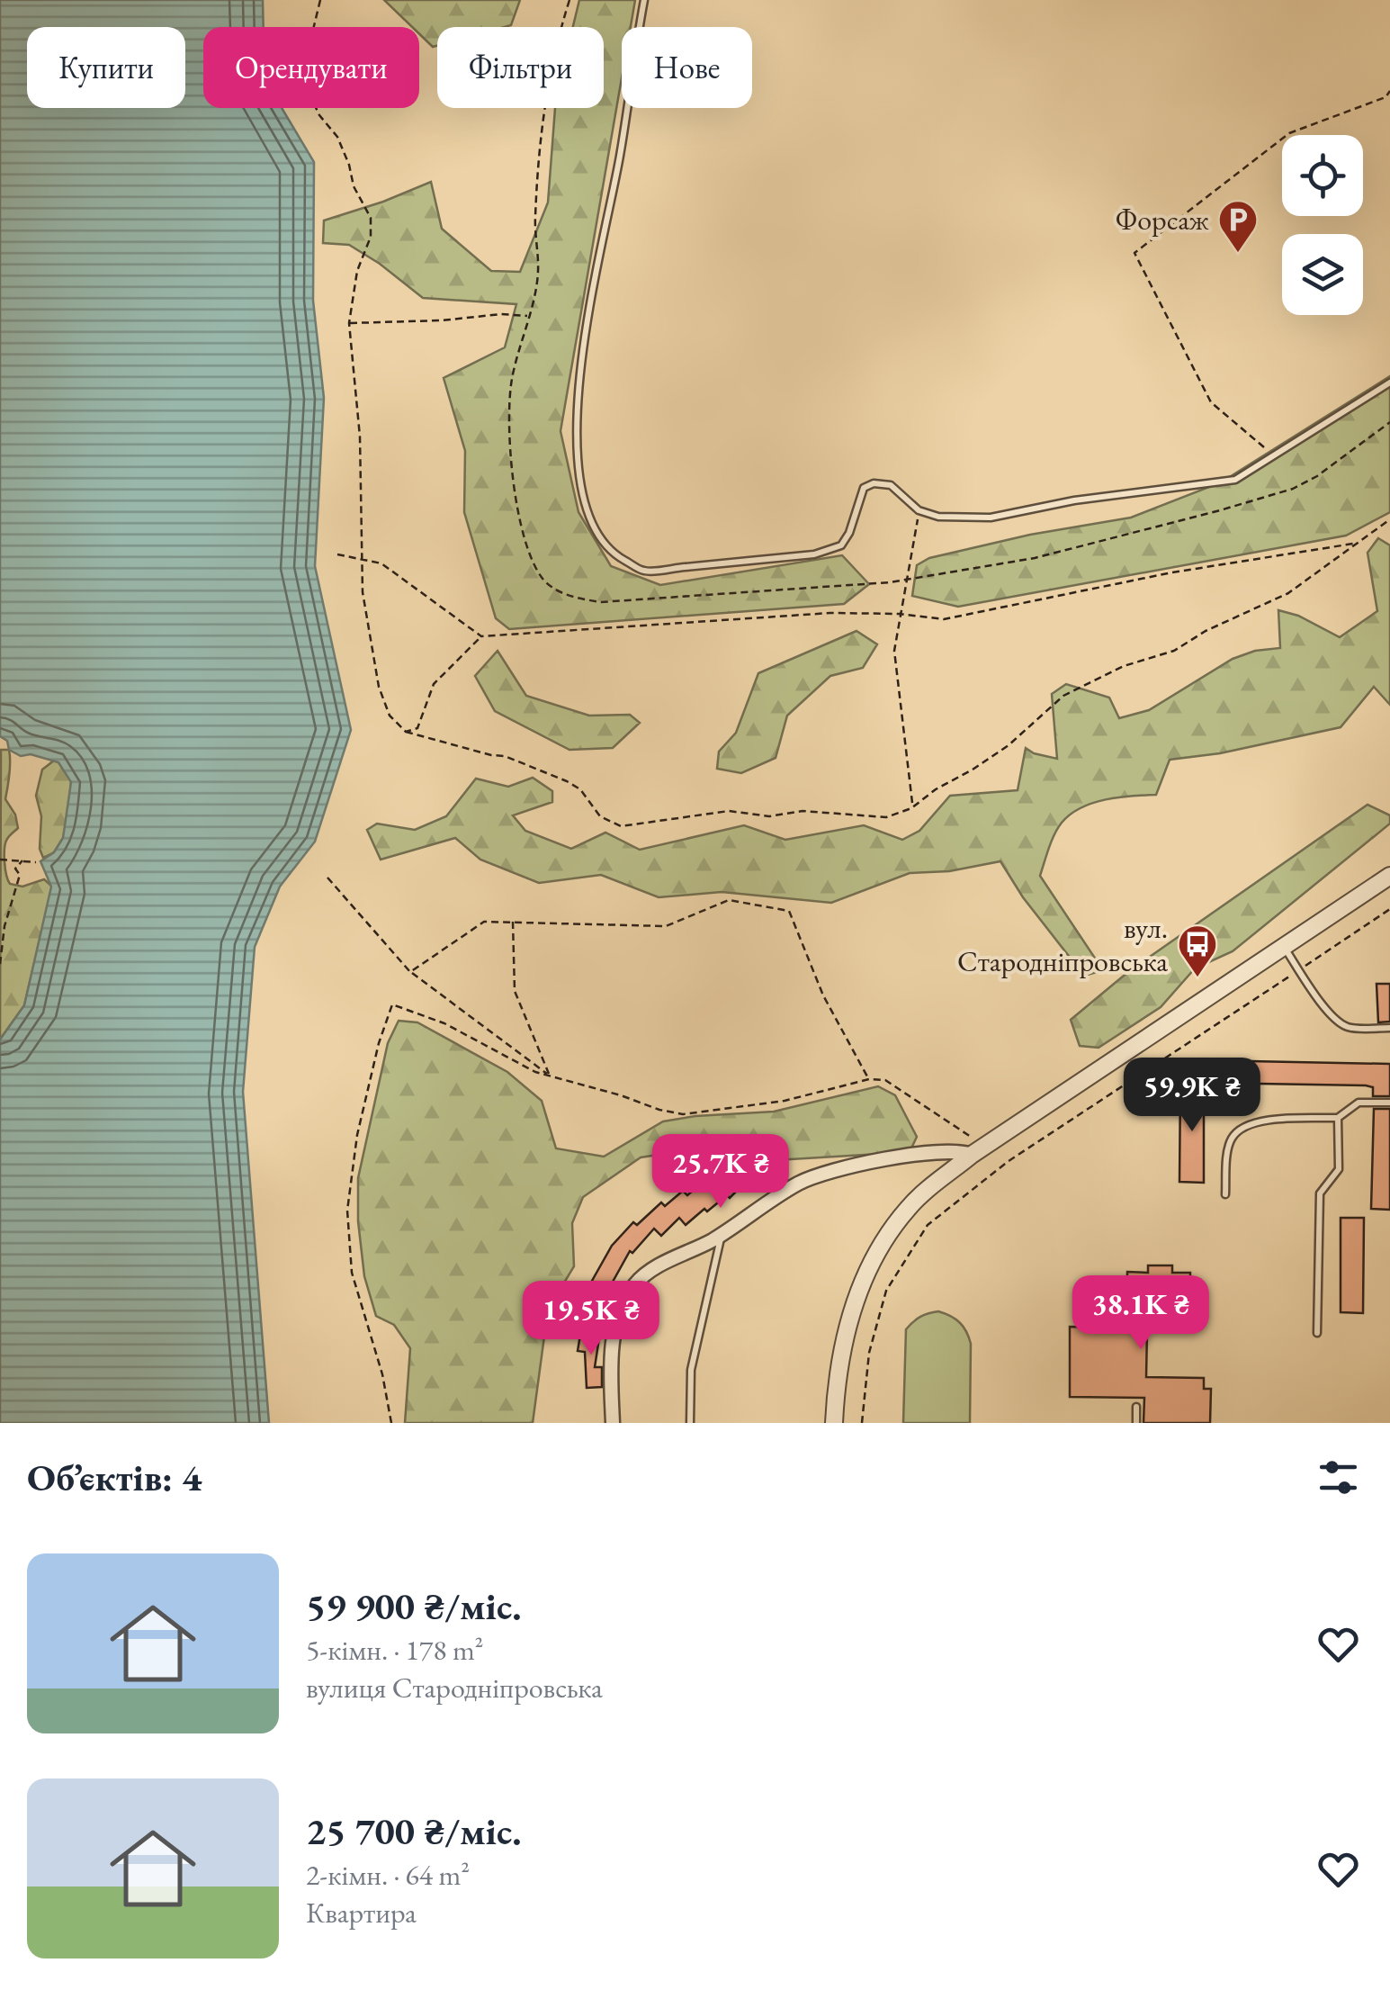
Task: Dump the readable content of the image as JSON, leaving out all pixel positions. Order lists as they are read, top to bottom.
{
  "places": {
    "parking": ["Форсаж"],
    "bus stop": ["вул. Стародніпровська"]
  },
  "page": {
    "chip": [
      "Купити",
      "Орендувати",
      "Фільтри",
      "Нове"
    ],
    "price": [
      "59.9K ₴",
      "25.7K ₴",
      "38.1K ₴",
      "19.5K ₴"
    ],
    "heading": "Об’єктів: 4",
    "list": [
      {
        "name": "59 900 ₴/міс.",
        "note": "5-кімн. · 178 m² · вулиця Стародніпровська"
      },
      {
        "name": "25 700 ₴/міс.",
        "note": "2-кімн. · 64 m² · Квартира"
      }
    ]
  }
}
